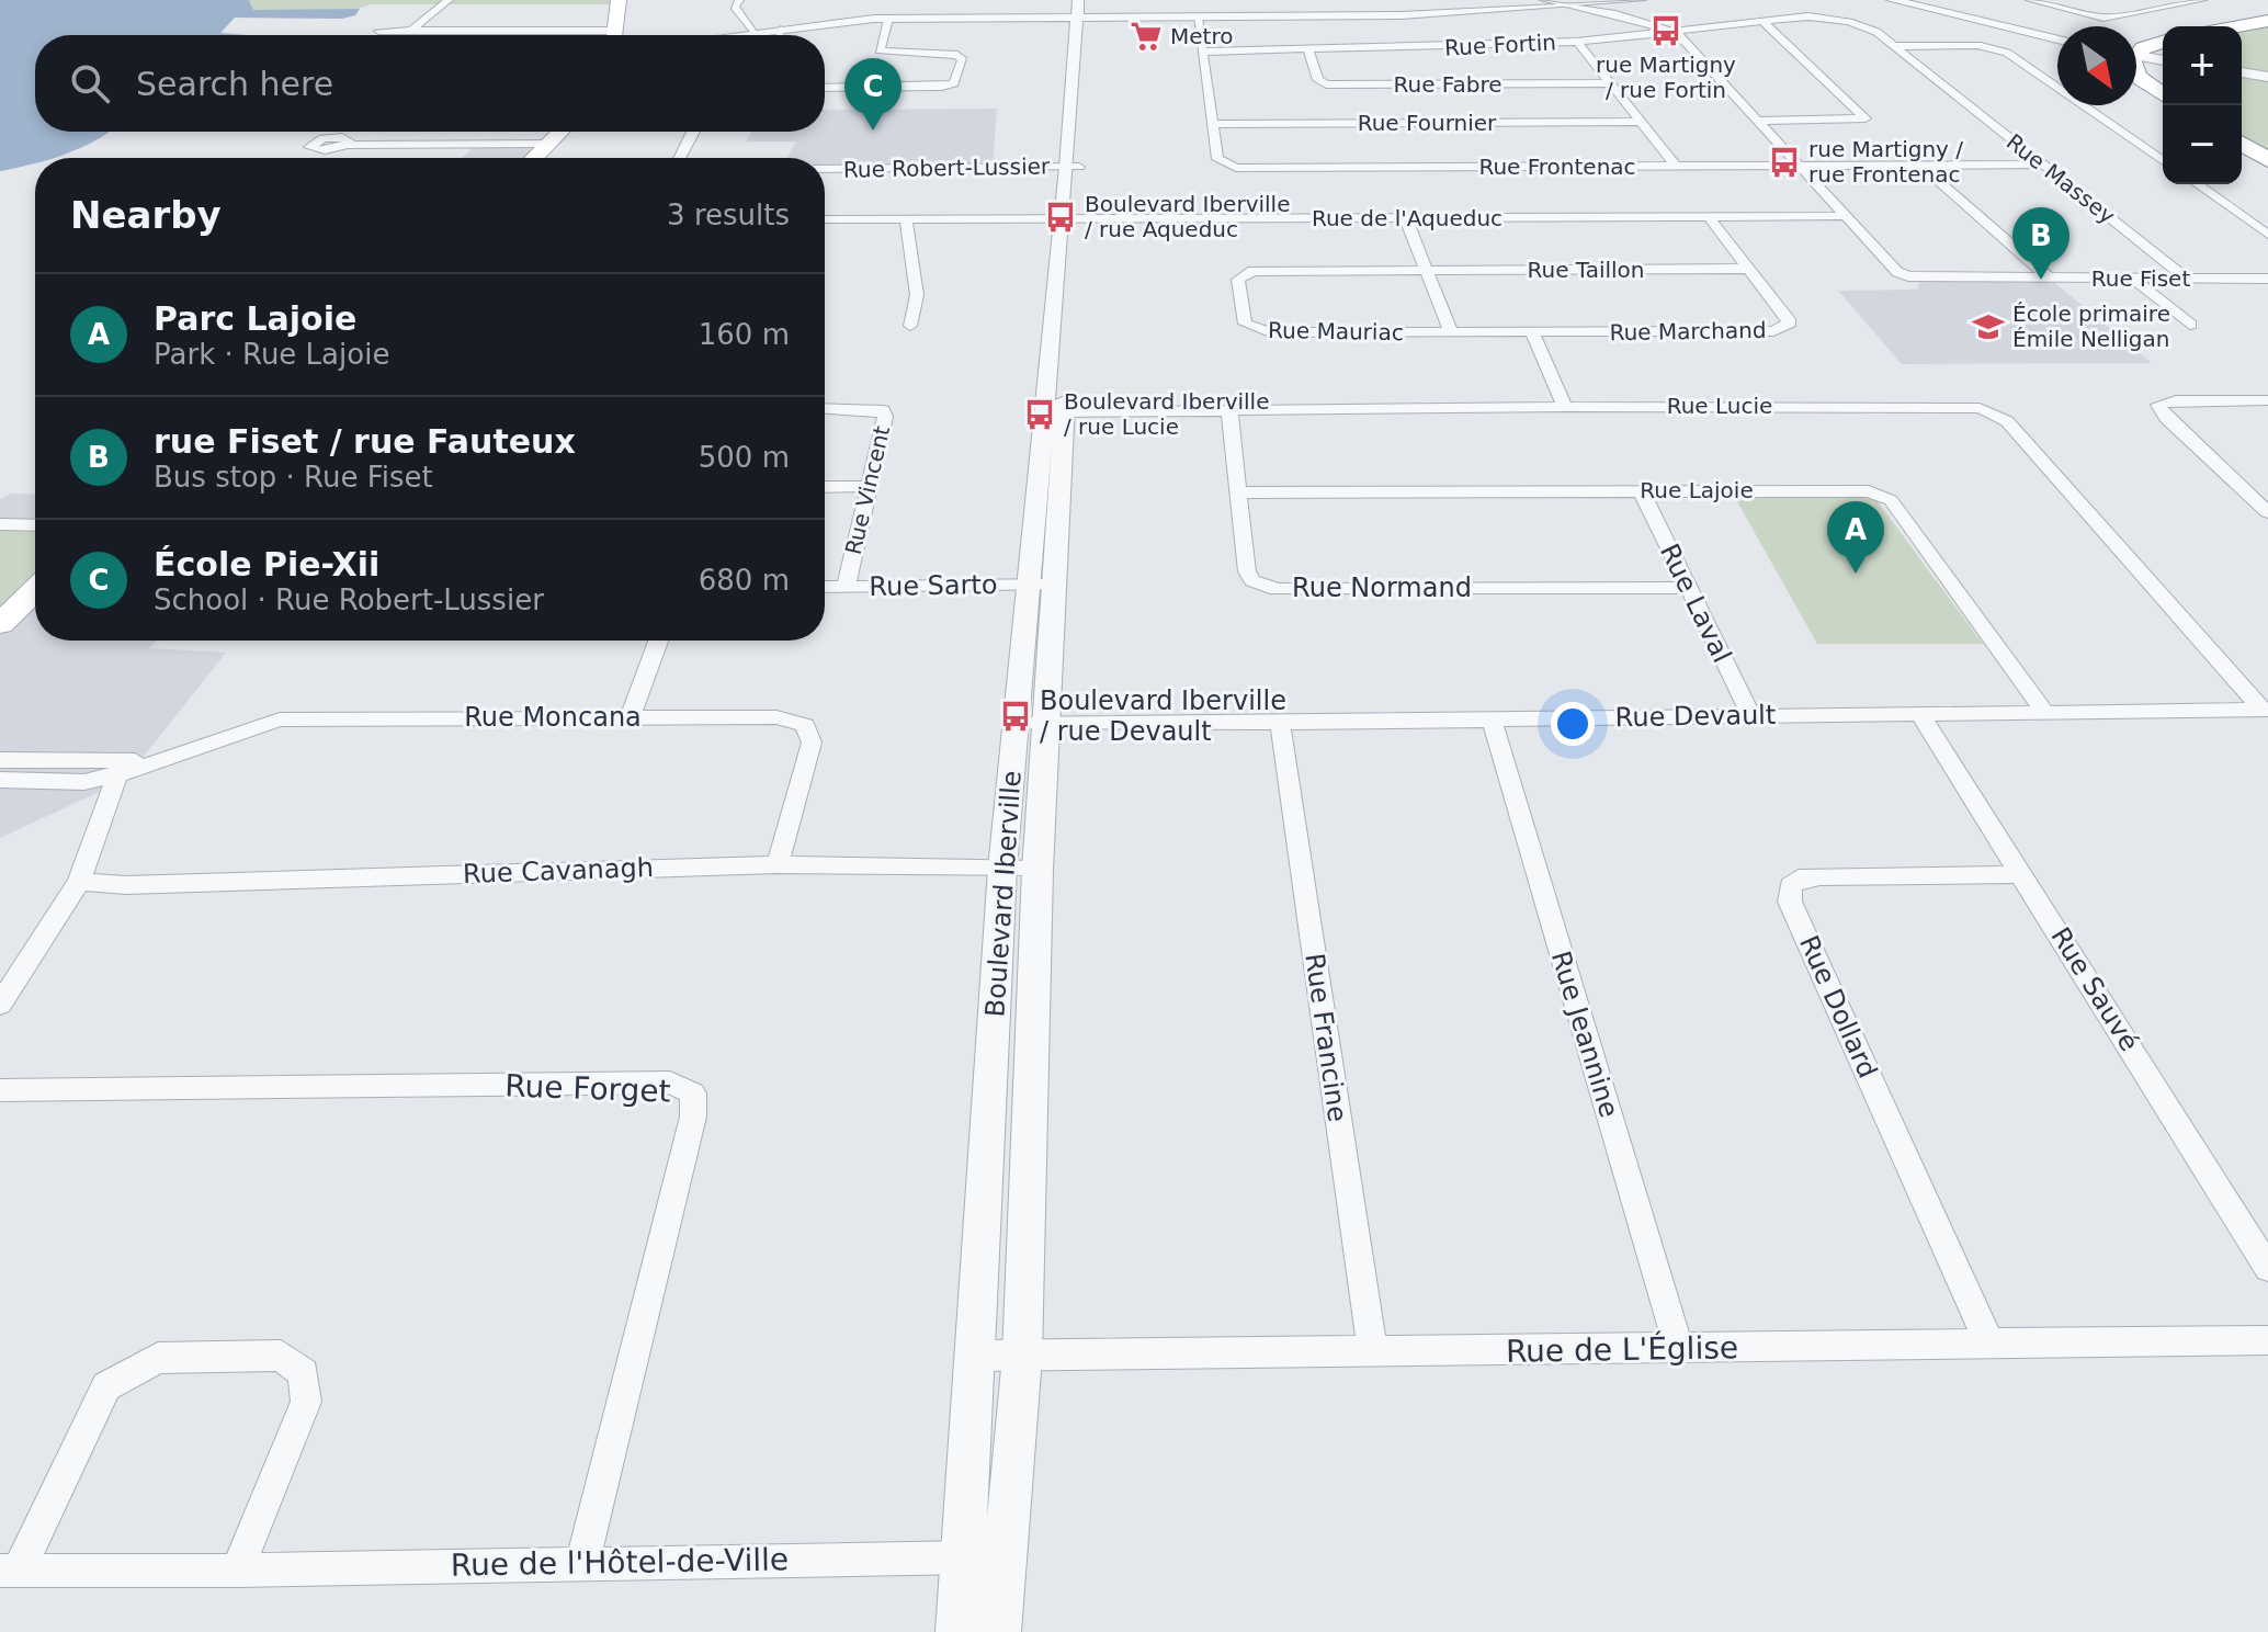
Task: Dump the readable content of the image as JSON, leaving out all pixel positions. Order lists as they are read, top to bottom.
{
  "streets": {
    "street": [
      "Rue Fortin",
      "Rue Fabre",
      "Rue Fournier",
      "Rue Frontenac",
      "Rue Robert-Lussier",
      "Rue Massey",
      "Rue de l'Aqueduc",
      "Rue Taillon",
      "Rue Fiset",
      "Rue Mauriac",
      "Rue Marchand",
      "Rue Lucie",
      "Rue Vincent",
      "Rue Lajoie",
      "Rue Sarto",
      "Rue Normand",
      "Rue Laval",
      "Rue Devault",
      "Rue Moncana",
      "Rue Cavanagh",
      "Boulevard Iberville",
      "Rue Sauvé",
      "Rue Dollard",
      "Rue Jeannine",
      "Rue Francine",
      "Rue Forget",
      "Rue de L'Église",
      "Rue de l'Hôtel-de-Ville"
    ]
  },
  "crossings": [
    ["Rue Fortin", "Rue Fabre"],
    ["Rue Fortin", "Rue Frontenac"],
    ["Rue Fortin", "Rue Massey"],
    ["Rue Fournier", "Rue Frontenac"],
    ["Rue Frontenac", "Rue Massey"],
    ["Rue Robert-Lussier", "Boulevard Iberville"],
    ["Rue Massey", "Rue Fiset"],
    ["Rue de l'Aqueduc", "Rue Fiset"],
    ["Rue de l'Aqueduc", "Rue Marchand"],
    ["Rue de l'Aqueduc", "Boulevard Iberville"],
    ["Rue Taillon", "Rue Mauriac"],
    ["Rue Taillon", "Rue Marchand"],
    ["Rue Mauriac", "Rue Marchand"],
    ["Rue Lucie", "Rue Normand"],
    ["Rue Lucie", "Rue Devault"],
    ["Rue Lucie", "Boulevard Iberville"],
    ["Rue Vincent", "Rue Sarto"],
    ["Rue Lajoie", "Rue Normand"],
    ["Rue Lajoie", "Rue Laval"],
    ["Rue Lajoie", "Rue Devault"],
    ["Rue Sarto", "Boulevard Iberville"],
    ["Rue Normand", "Rue Laval"],
    ["Rue Laval", "Rue Devault"],
    ["Rue Devault", "Boulevard Iberville"],
    ["Rue Devault", "Rue Sauvé"],
    ["Rue Devault", "Rue Jeannine"],
    ["Rue Devault", "Rue Francine"],
    ["Rue Moncana", "Rue Cavanagh"],
    ["Rue Cavanagh", "Boulevard Iberville"],
    ["Boulevard Iberville", "Rue de L'Église"],
    ["Boulevard Iberville", "Rue de l'Hôtel-de-Ville"],
    ["Rue Sauvé", "Rue Dollard"],
    ["Rue Dollard", "Rue de L'Église"],
    ["Rue Jeannine", "Rue de L'Église"],
    ["Rue Francine", "Rue de L'Église"],
    ["Rue Forget", "Rue de l'Hôtel-de-Ville"]
  ],
  "places": {
    "bus stop": [
      "rue Martigny / rue Fortin",
      "rue Martigny / rue Frontenac",
      "Boulevard Iberville / rue Aqueduc",
      "Boulevard Iberville / rue Lucie",
      "Boulevard Iberville / rue Devault"
    ],
    "supermarket": ["Metro"],
    "school or university": ["École primaire Émile Nelligan"]
  },
  "north": "bottom right",
  "page": {
    "map_buttons": ["+", "−"],
    "search": "Search here",
    "pins": ["C", "B", "A"],
    "heading": ["Nearby", "3 results"],
    "list": [
      {
        "mark": "A",
        "name": "Parc Lajoie",
        "note": "Park · Rue Lajoie",
        "value": "160 m"
      },
      {
        "mark": "B",
        "name": "rue Fiset / rue Fauteux",
        "note": "Bus stop · Rue Fiset",
        "value": "500 m"
      },
      {
        "mark": "C",
        "name": "École Pie-Xii",
        "note": "School · Rue Robert-Lussier",
        "value": "680 m"
      }
    ]
  }
}
